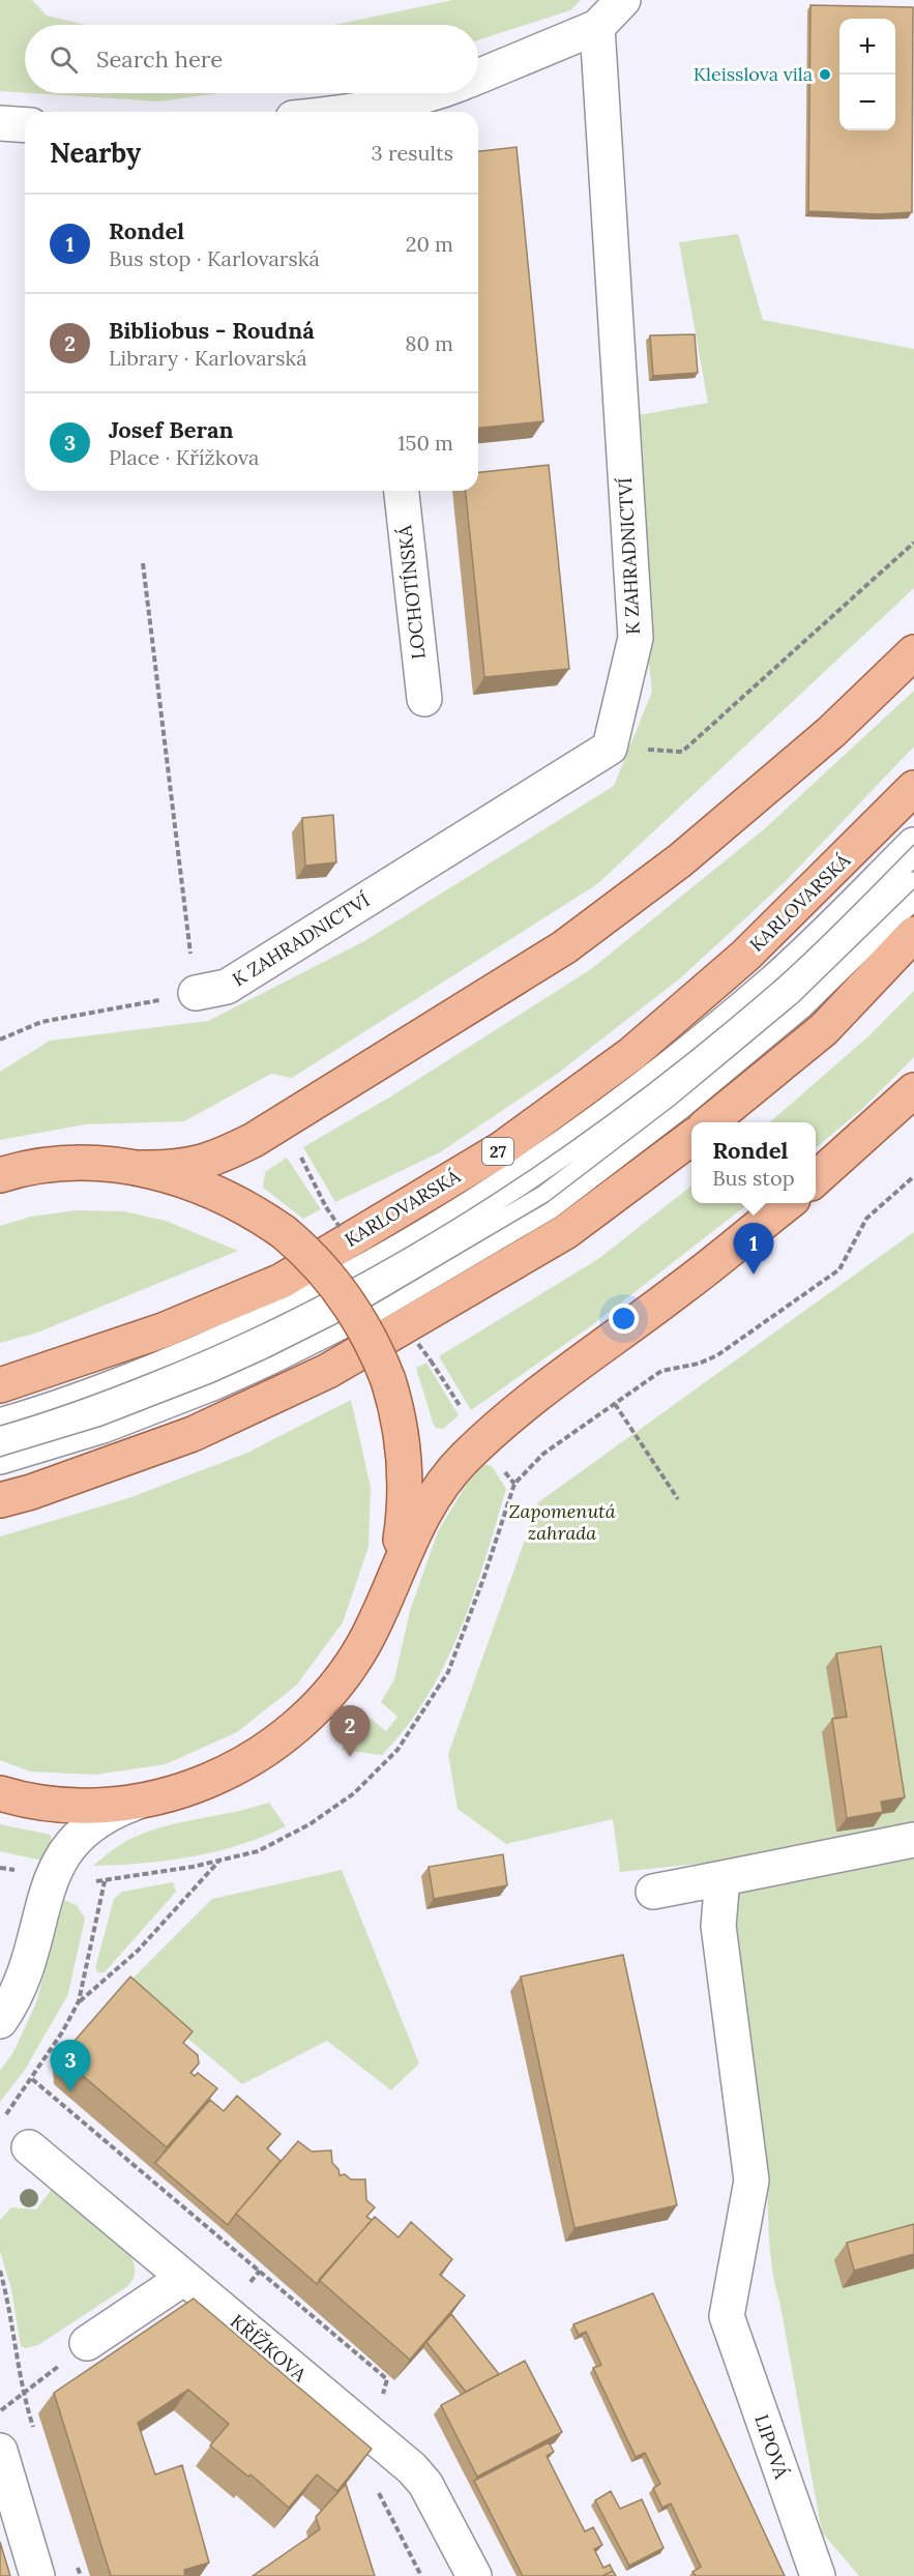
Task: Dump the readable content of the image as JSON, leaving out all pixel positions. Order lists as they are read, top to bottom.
{
  "streets": {
    "main road": ["KARLOVARSKÁ", "27"],
    "street": [
      "K ZAHRADNICTVÍ",
      "LOCHOTÍNSKÁ",
      "KŘÍŽKOVA",
      "LIPOVÁ"
    ]
  },
  "parks": ["Zapomenutá zahrada"],
  "places": ["Kleisslova vila"],
  "page": {
    "map_buttons": ["+", "−"],
    "search": "Search here",
    "heading": ["Nearby", "3 results"],
    "list": [
      {
        "mark": "1",
        "name": "Rondel",
        "note": "Bus stop · Karlovarská",
        "value": "20 m"
      },
      {
        "mark": "2",
        "name": "Bibliobus - Roudná",
        "note": "Library · Karlovarská",
        "value": "80 m"
      },
      {
        "mark": "3",
        "name": "Josef Beran",
        "note": "Place · Křížkova",
        "value": "150 m"
      }
    ],
    "popup": ["Rondel", "Bus stop"],
    "pins": ["1", "2", "3"]
  }
}
